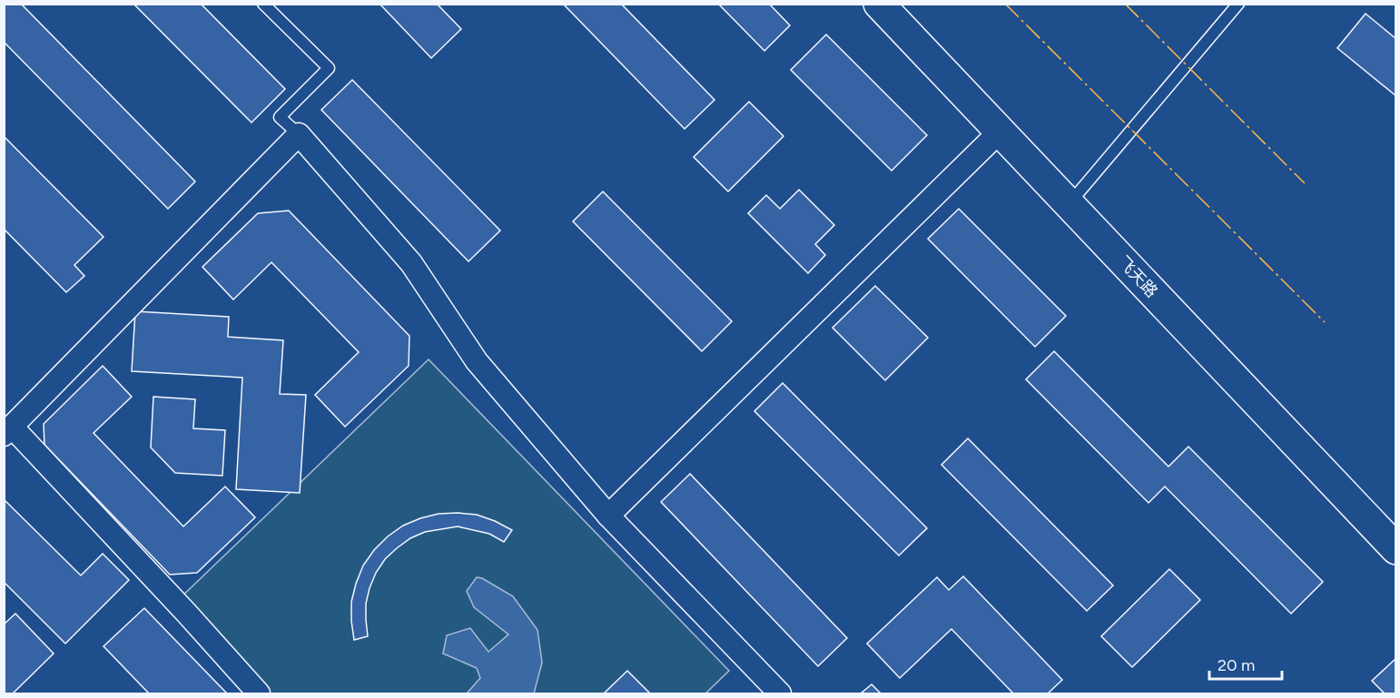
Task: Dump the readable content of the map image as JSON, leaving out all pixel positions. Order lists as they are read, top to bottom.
{
  "streets": {
    "street": ["飞天路"]
  },
  "scale_bar": "20 m"
}
